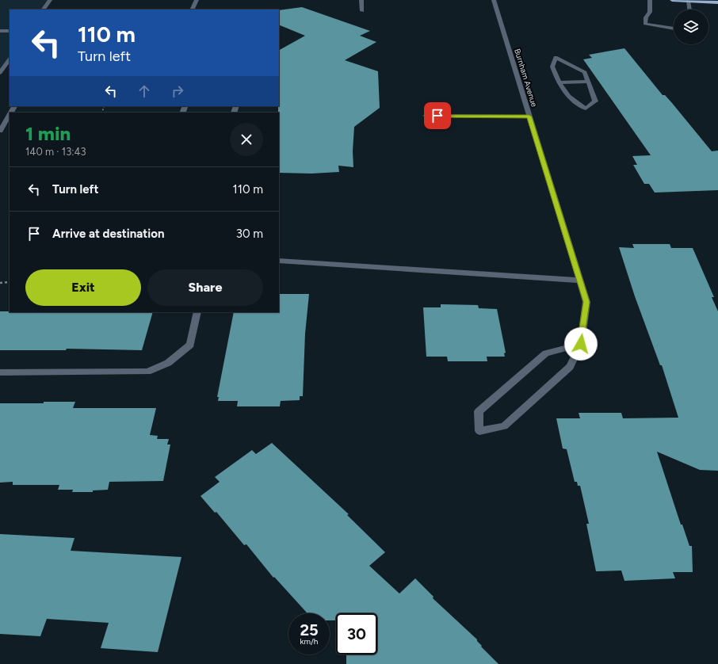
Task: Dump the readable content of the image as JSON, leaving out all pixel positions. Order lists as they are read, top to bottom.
{
  "streets": {
    "street": ["Burnham Avenue"]
  },
  "page": {
    "turn": ["110 m", "Turn left"],
    "heading": ["1 min", "140 m · 13:43"],
    "list": [
      {
        "name": "Turn left",
        "value": "110 m"
      },
      {
        "name": "Arrive at destination",
        "value": "30 m"
      }
    ],
    "buttons": ["Exit", "Share"],
    "speed": "25 km/h",
    "limit": "30"
  }
}
